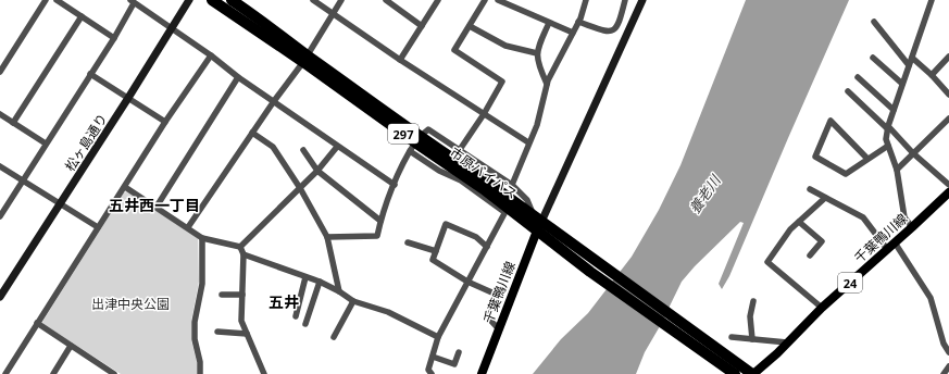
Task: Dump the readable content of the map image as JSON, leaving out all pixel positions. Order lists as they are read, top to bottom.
{
  "streets": {
    "highway": ["297", "市原バイパス"],
    "main road": ["千葉鴨川線", "24"],
    "street": ["松ヶ島通り"]
  },
  "crossings": [
    ["市原バイパス", "千葉鴨川線"]
  ],
  "districts": ["五井西一丁目", "五井"],
  "water": ["養老川"],
  "parks": ["出津中央公園"]
}
